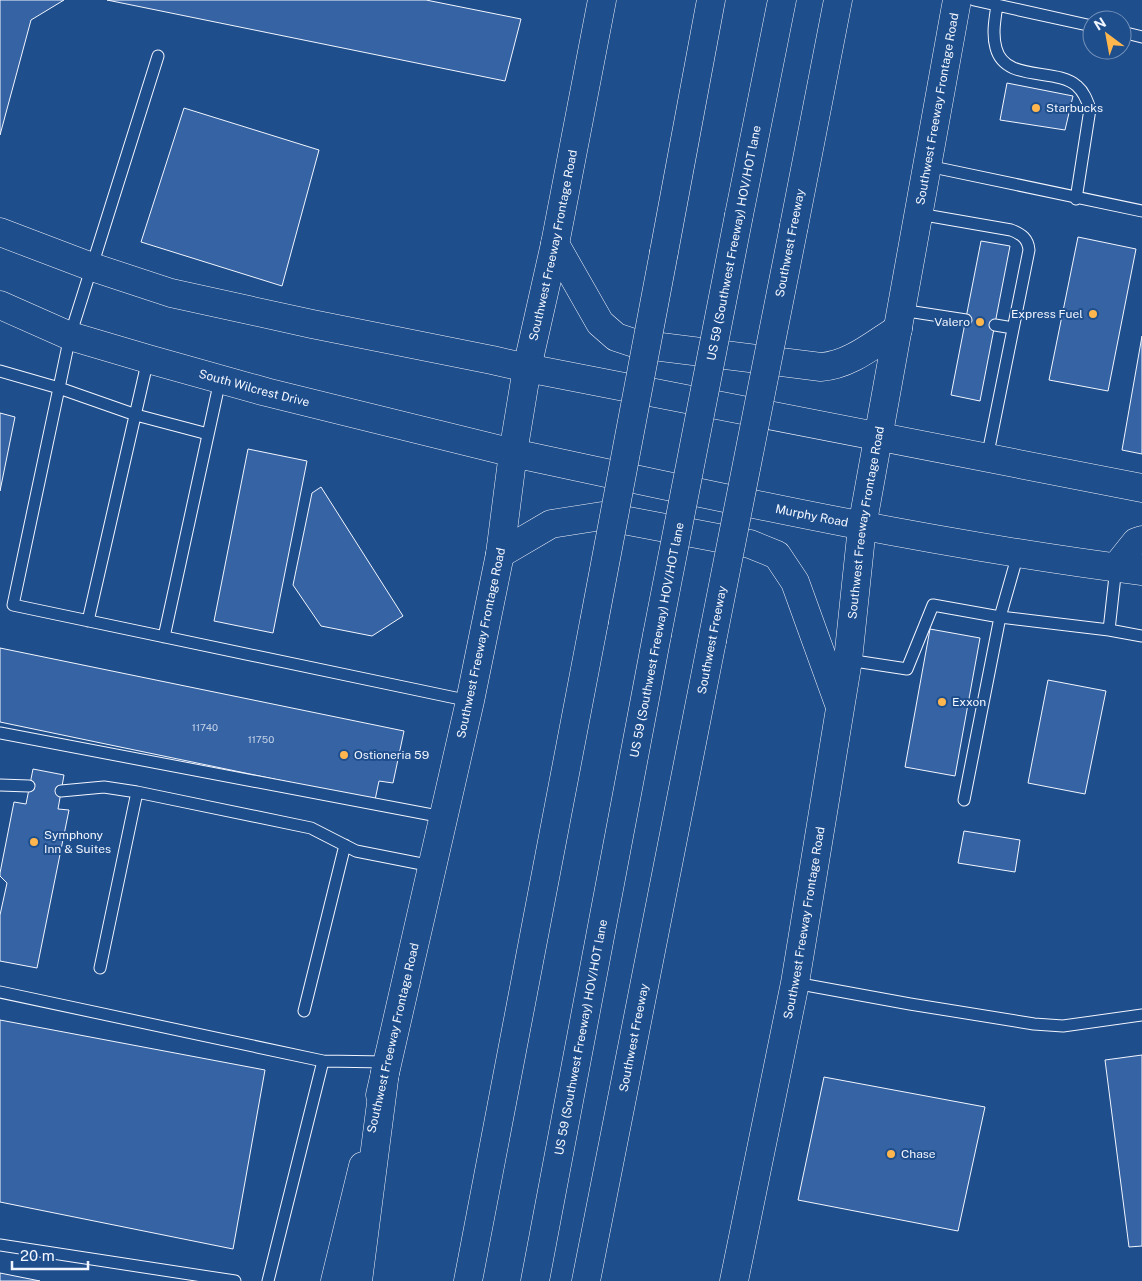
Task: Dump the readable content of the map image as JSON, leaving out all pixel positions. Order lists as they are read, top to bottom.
{
  "streets": {
    "main road": [
      "Southwest Freeway Frontage Road",
      "US 59 (Southwest Freeway) HOV/HOT lane",
      "Southwest Freeway",
      "South Wilcrest Drive",
      "Murphy Road"
    ]
  },
  "crossings": [
    ["Southwest Freeway Frontage Road", "South Wilcrest Drive"],
    ["Southwest Freeway Frontage Road", "Murphy Road"],
    ["South Wilcrest Drive", "Murphy Road"]
  ],
  "places": [
    "Starbucks",
    "Express Fuel",
    "Valero",
    "Exxon",
    "Ostioneria 59",
    "Symphony Inn & Suites",
    "Chase"
  ],
  "house_numbers": ["11740", "11750"],
  "scale_bar": "20 m",
  "north": "top left"
}
